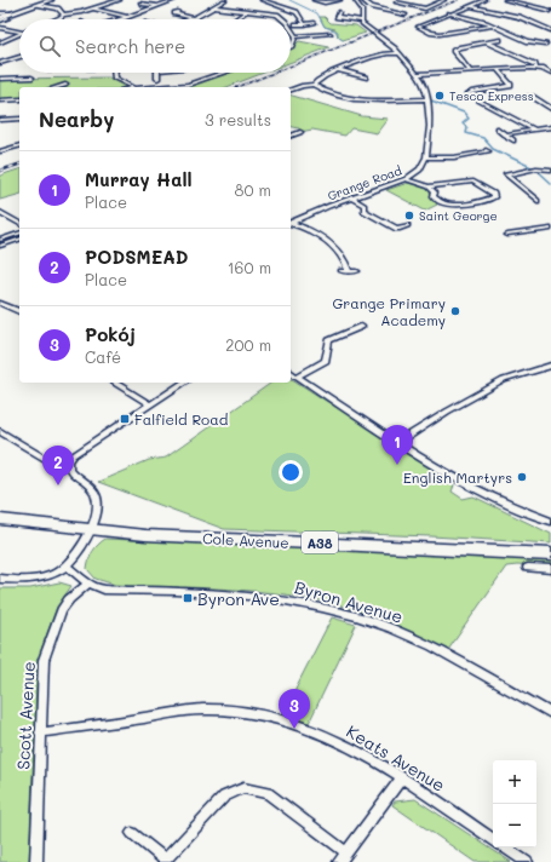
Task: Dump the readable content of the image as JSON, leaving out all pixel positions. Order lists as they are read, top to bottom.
{
  "streets": {
    "highway": ["Cole Avenue", "A38"],
    "street": [
      "Grange Road",
      "Byron Avenue",
      "Scott Avenue",
      "Keats Avenue"
    ]
  },
  "crossings": [
    ["Byron Avenue", "Scott Avenue"],
    ["Scott Avenue", "Keats Avenue"]
  ],
  "places": {
    "other": [
      "Tesco Express",
      "Saint George",
      "Grange Primary Academy",
      "English Martyrs"
    ],
    "transit": ["Falfield Road", "Byron Ave"]
  },
  "page": {
    "search": "Search here",
    "heading": ["Nearby", "3 results"],
    "list": [
      {
        "mark": "1",
        "name": "Murray Hall",
        "note": "Place",
        "value": "80 m"
      },
      {
        "mark": "2",
        "name": "PODSMEAD",
        "note": "Place",
        "value": "160 m"
      },
      {
        "mark": "3",
        "name": "Pokój",
        "note": "Café",
        "value": "200 m"
      }
    ],
    "pins": ["1", "2", "3"],
    "map_buttons": ["+", "−"]
  }
}
